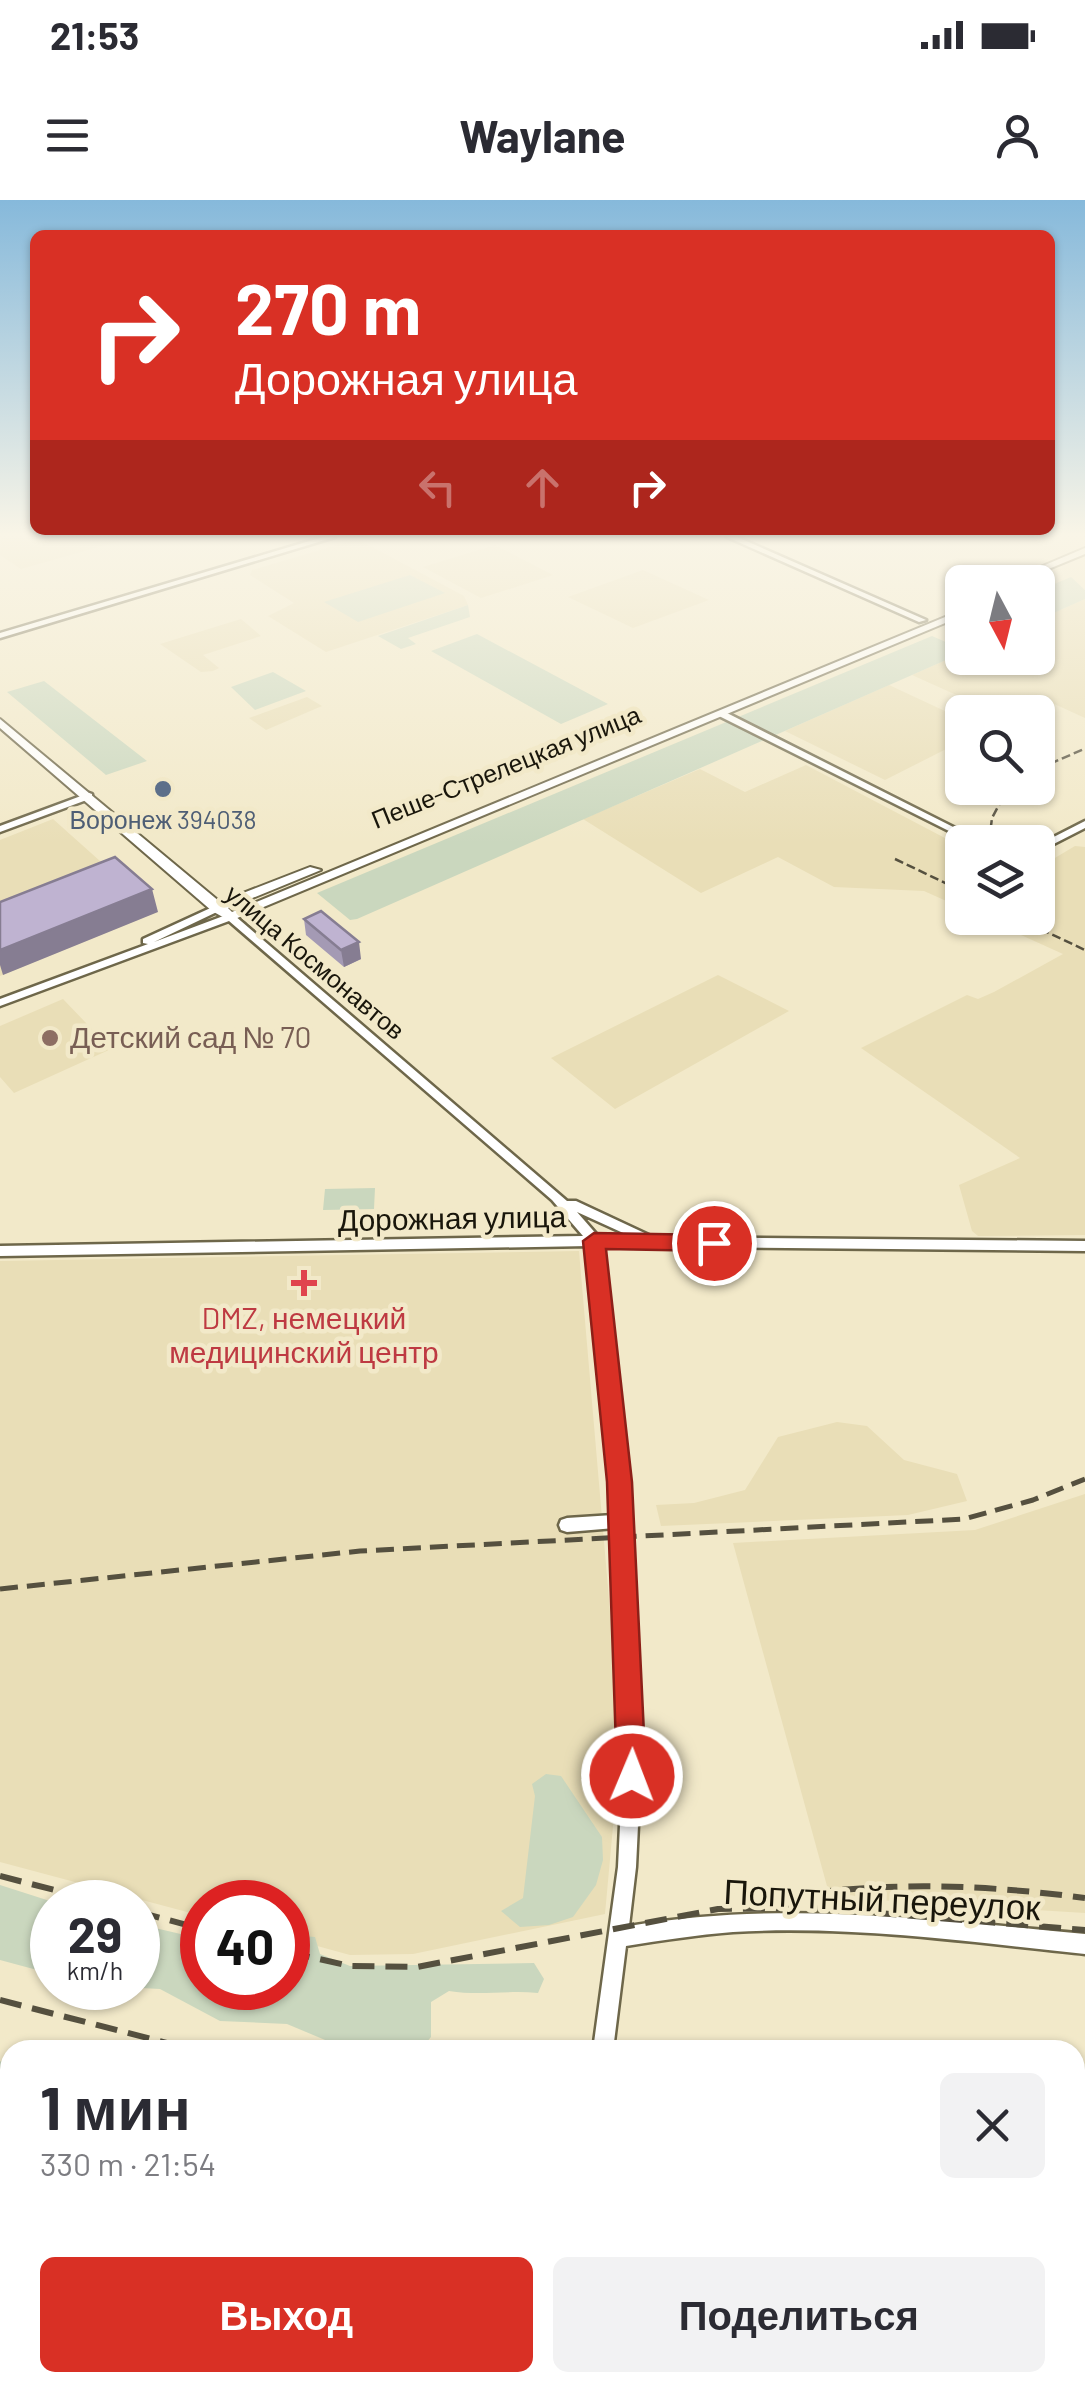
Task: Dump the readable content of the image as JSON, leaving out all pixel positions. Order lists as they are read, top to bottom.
{
  "streets": {
    "main road": ["Пеше-Стрелецкая улица", "улица Космонавтов"],
    "street": ["Дорожная улица", "Попутный переулок"]
  },
  "crossings": [
    ["Пеше-Стрелецкая улица", "улица Космонавтов"],
    ["улица Космонавтов", "Дорожная улица"]
  ],
  "places": {
    "other": ["Воронеж 394038", "Детский сад № 70"],
    "health": ["DMZ, немецкий медицинский центр"]
  },
  "north": "bottom",
  "page": {
    "status": "21:53",
    "header": "Waylane",
    "turn": ["270 m", "Дорожная улица"],
    "speed": "29 km/h",
    "limit": "40",
    "heading": ["1 мин", "330 m · 21:54"],
    "buttons": ["Выход", "Поделиться"]
  }
}
